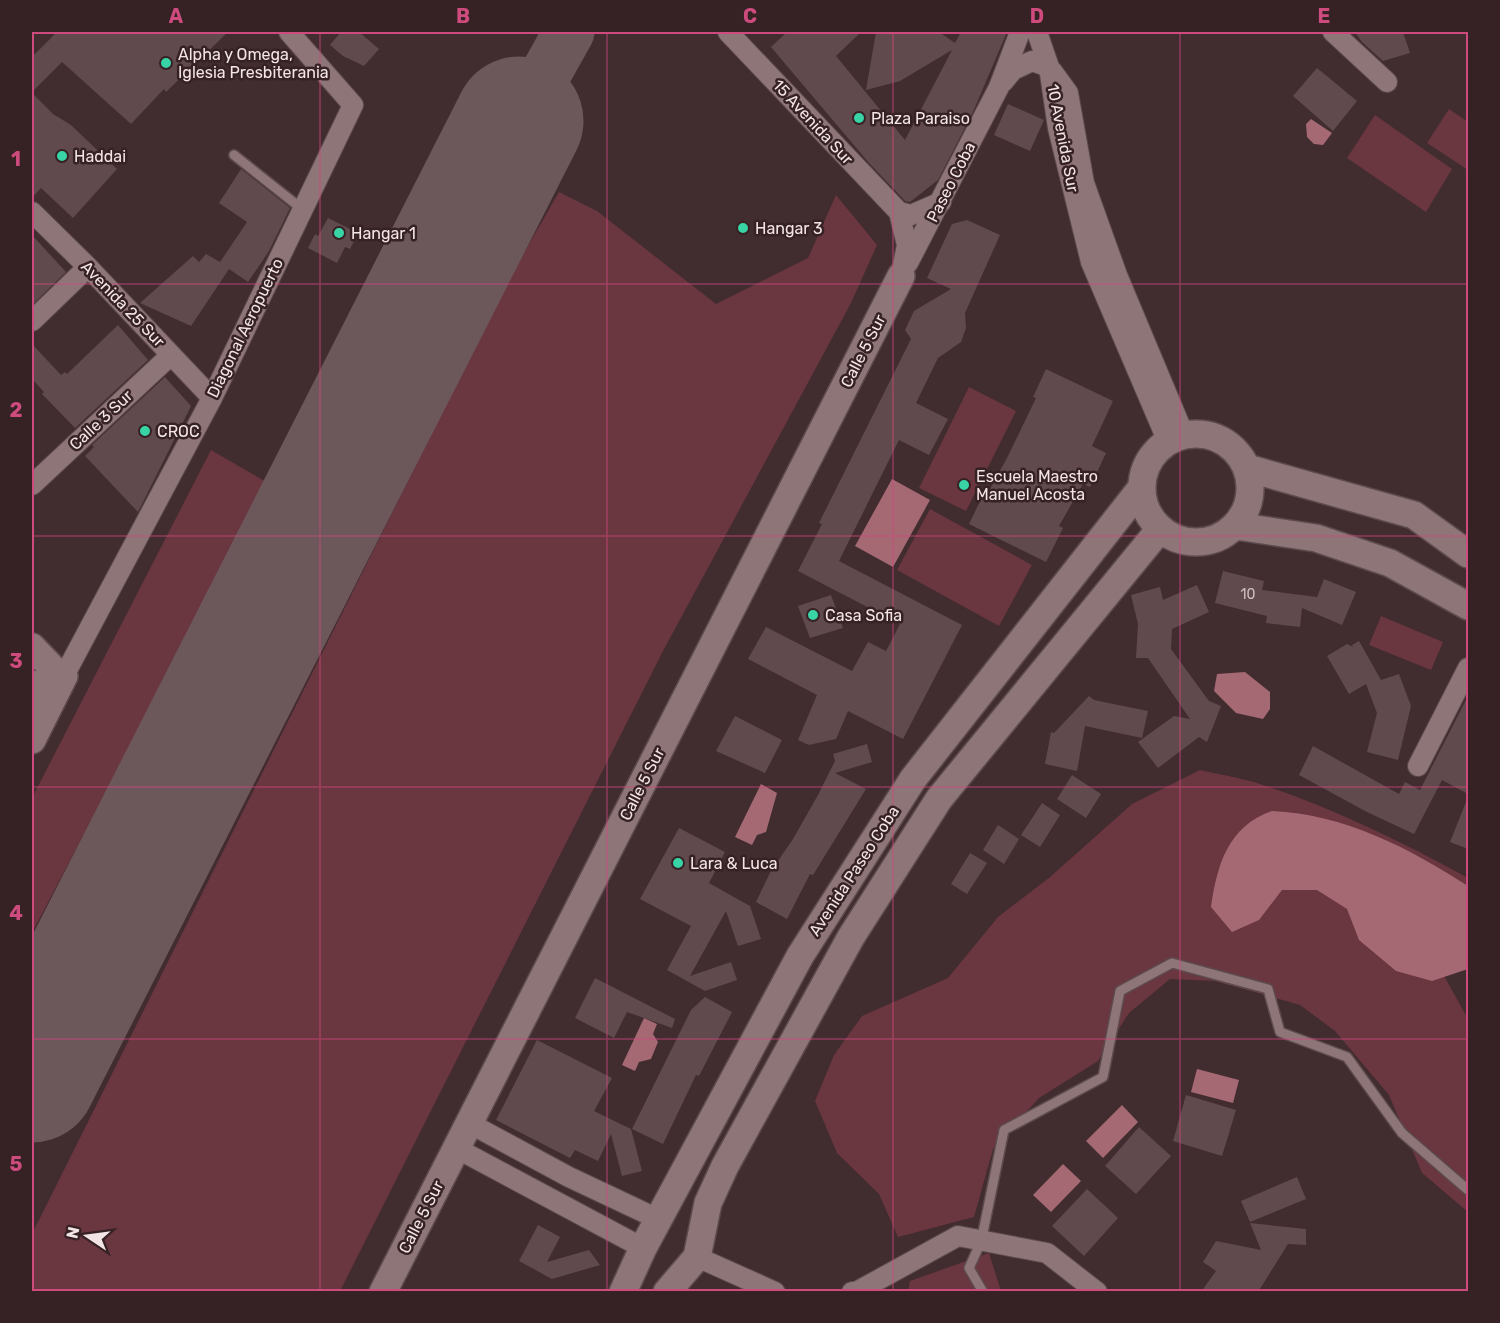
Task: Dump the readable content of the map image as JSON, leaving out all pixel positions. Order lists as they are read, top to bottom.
{
  "streets": {
    "main road": ["Diagonal Aeropuerto", "Calle 5 Sur", "Avenida Paseo Coba"],
    "street": [
      "15 Avenida Sur",
      "10 Avenida Sur",
      "Paseo Coba",
      "Avenida 25 Sur",
      "Calle 3 Sur"
    ]
  },
  "crossings": [
    ["15 Avenida Sur", "Paseo Coba"],
    ["15 Avenida Sur", "Calle 5 Sur"],
    ["10 Avenida Sur", "Paseo Coba"],
    ["10 Avenida Sur", "Avenida Paseo Coba"],
    ["Paseo Coba", "Calle 5 Sur"],
    ["Avenida 25 Sur", "Diagonal Aeropuerto"],
    ["Avenida 25 Sur", "Calle 3 Sur"]
  ],
  "places": [
    "Alpha y Omega, Iglesia Presbiterania",
    "Plaza Paraiso",
    "Haddai",
    "Hangar 3",
    "Hangar 1",
    "CROC",
    "Escuela Maestro Manuel Acosta",
    "Casa Sofia",
    "Lara & Luca"
  ],
  "house_numbers": ["10"],
  "north": "left",
  "grid": {
    "columns": [
      "A",
      "B",
      "C",
      "D",
      "E"
    ],
    "rows": [
      "1",
      "2",
      "3",
      "4",
      "5"
    ]
  }
}
